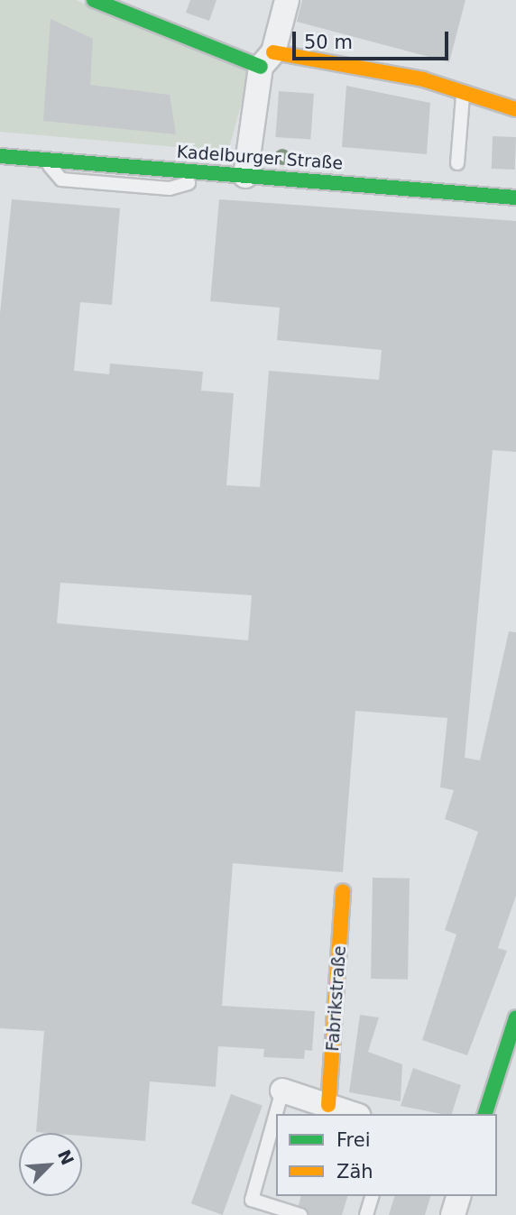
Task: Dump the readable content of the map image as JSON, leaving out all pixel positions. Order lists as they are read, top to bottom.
{
  "streets": {
    "street": ["Kadelburger Straße", "Fabrikstraße"]
  },
  "legend": ["Frei", "Zäh"],
  "scale_bar": "50 m",
  "north": "top right"
}
